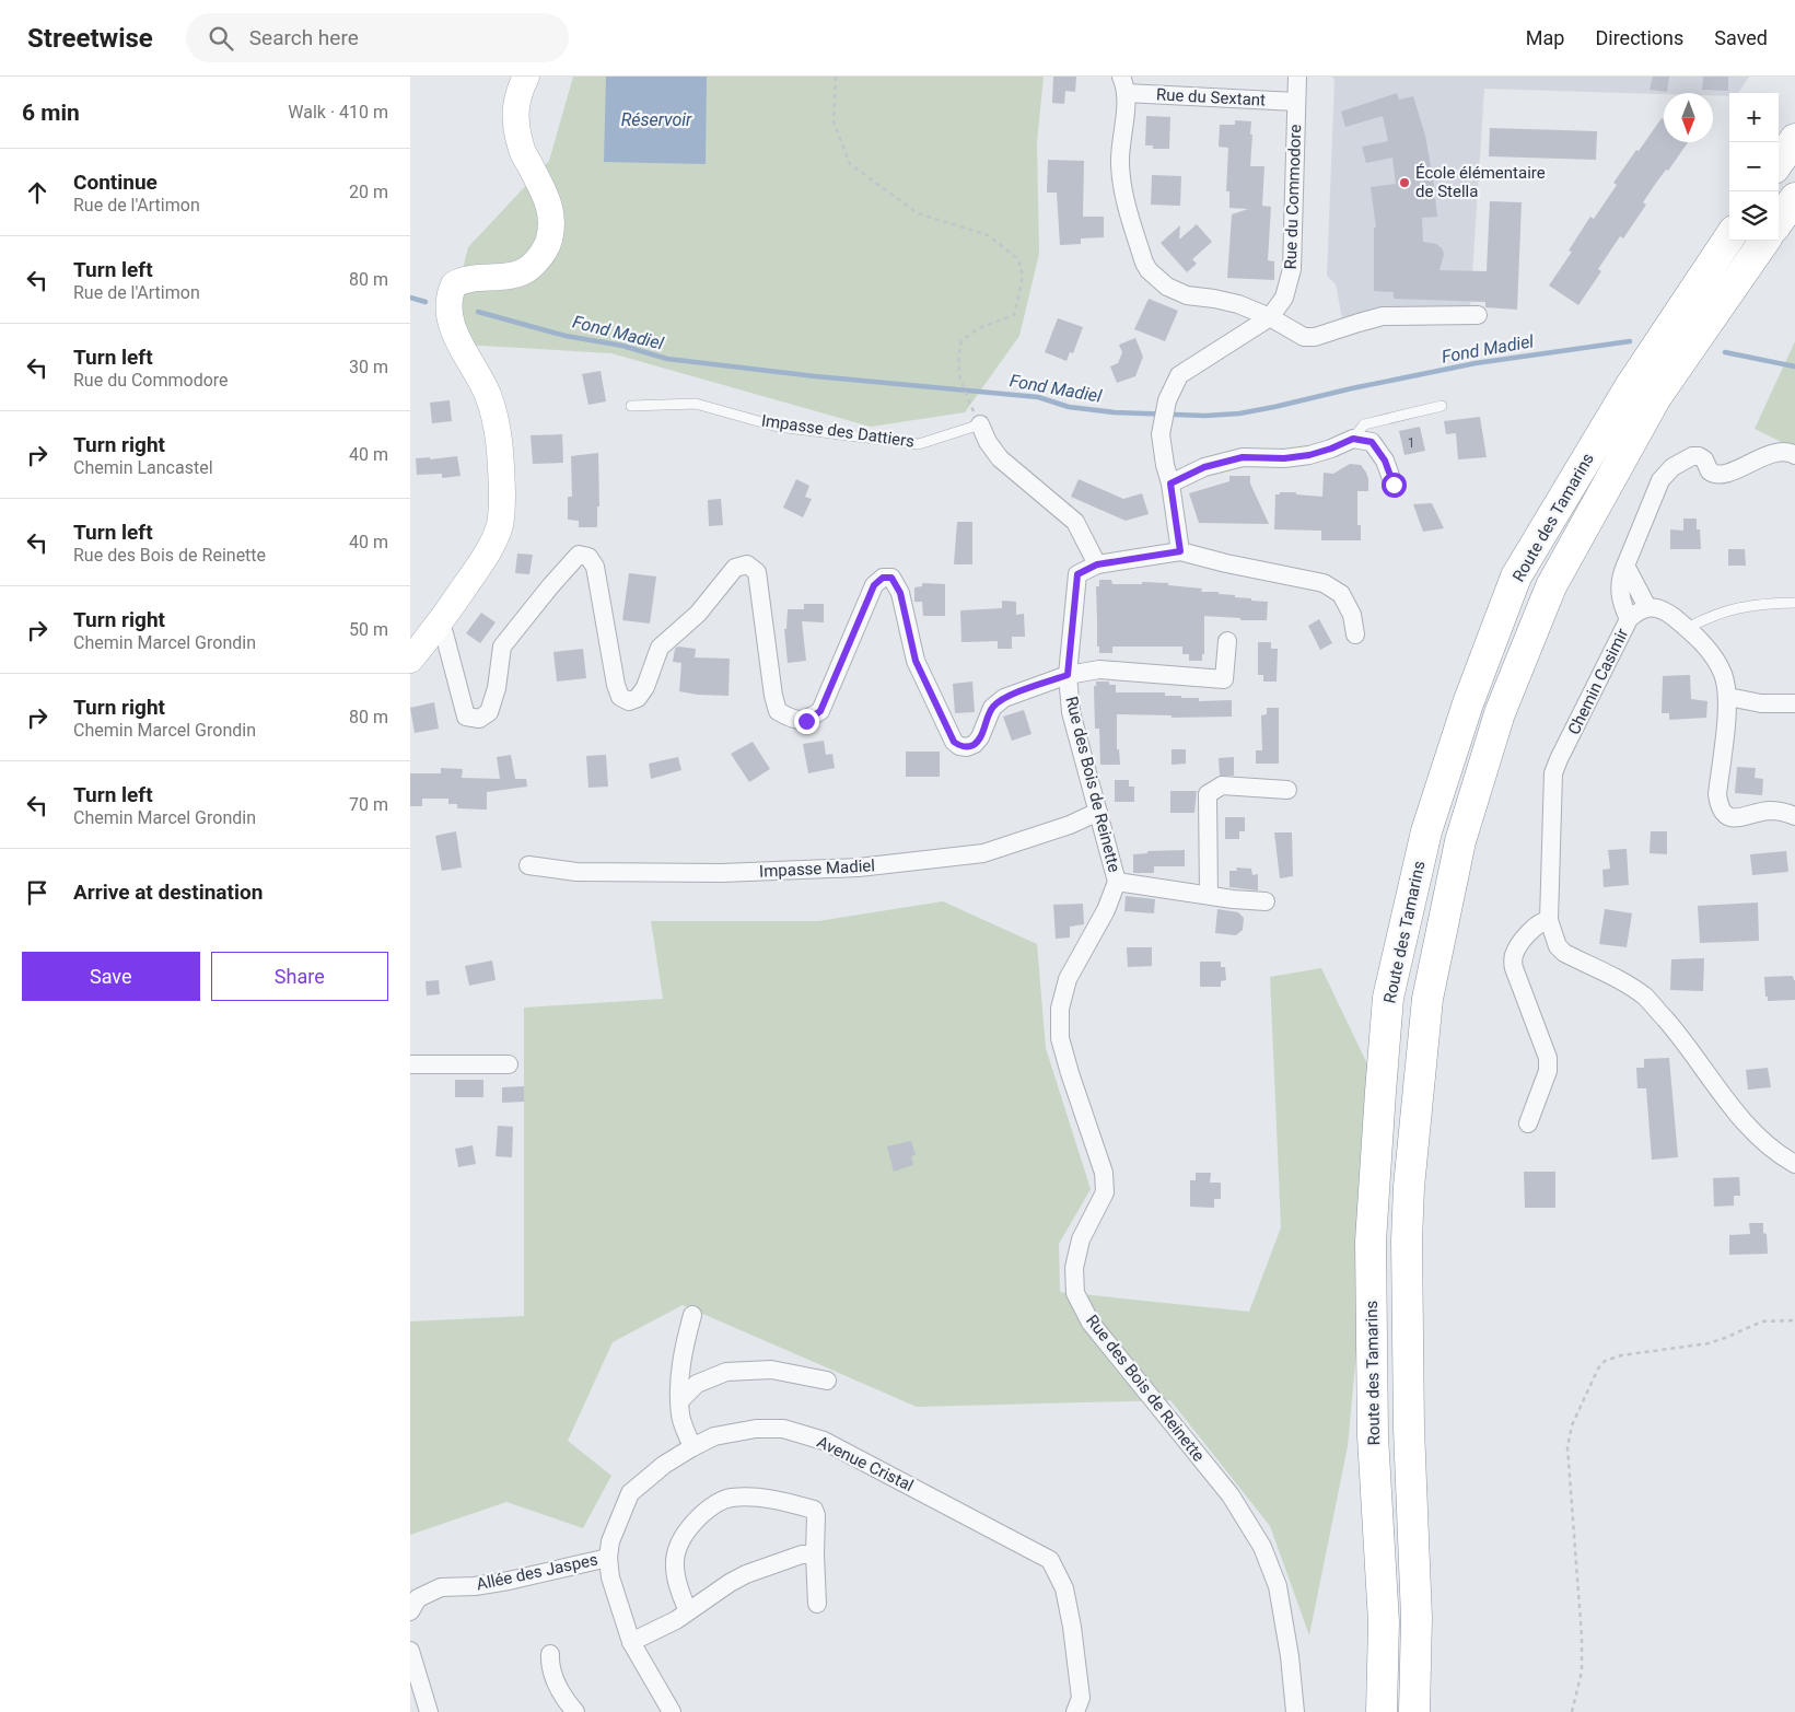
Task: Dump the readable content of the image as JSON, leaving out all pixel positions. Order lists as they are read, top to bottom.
{
  "streets": {
    "highway": ["Route des Tamarins"],
    "street": [
      "Rue du Sextant",
      "Rue du Commodore",
      "Chemin Casimir",
      "Rue des Bois de Reinette",
      "Impasse Madiel",
      "Avenue Cristal",
      "Allée des Jaspes"
    ],
    "lane": ["Impasse des Dattiers"]
  },
  "crossings": [
    ["Rue du Sextant", "Rue du Commodore"],
    ["Rue des Bois de Reinette", "Impasse Madiel"],
    ["Avenue Cristal", "Allée des Jaspes"]
  ],
  "water": ["Réservoir", "Fond Madiel"],
  "places": ["École élémentaire de Stella"],
  "house_numbers": ["1"],
  "north": "bottom",
  "page": {
    "header": "Streetwise",
    "search": "Search here",
    "nav": ["Map", "Directions", "Saved"],
    "heading": ["6 min", "Walk · 410 m"],
    "map_buttons": ["+", "−"],
    "list": [
      ["Continue", "Rue de l'Artimon", "20 m"],
      ["Turn left", "Rue de l'Artimon", "80 m"],
      ["Turn left", "Rue du Commodore", "30 m"],
      ["Turn right", "Chemin Lancastel", "40 m"],
      ["Turn left", "Rue des Bois de Reinette", "40 m"],
      ["Turn right", "Chemin Marcel Grondin", "50 m"],
      ["Turn right", "Chemin Marcel Grondin", "80 m"],
      ["Turn left", "Chemin Marcel Grondin", "70 m"],
      "Arrive at destination"
    ],
    "buttons": ["Save", "Share"]
  }
}
